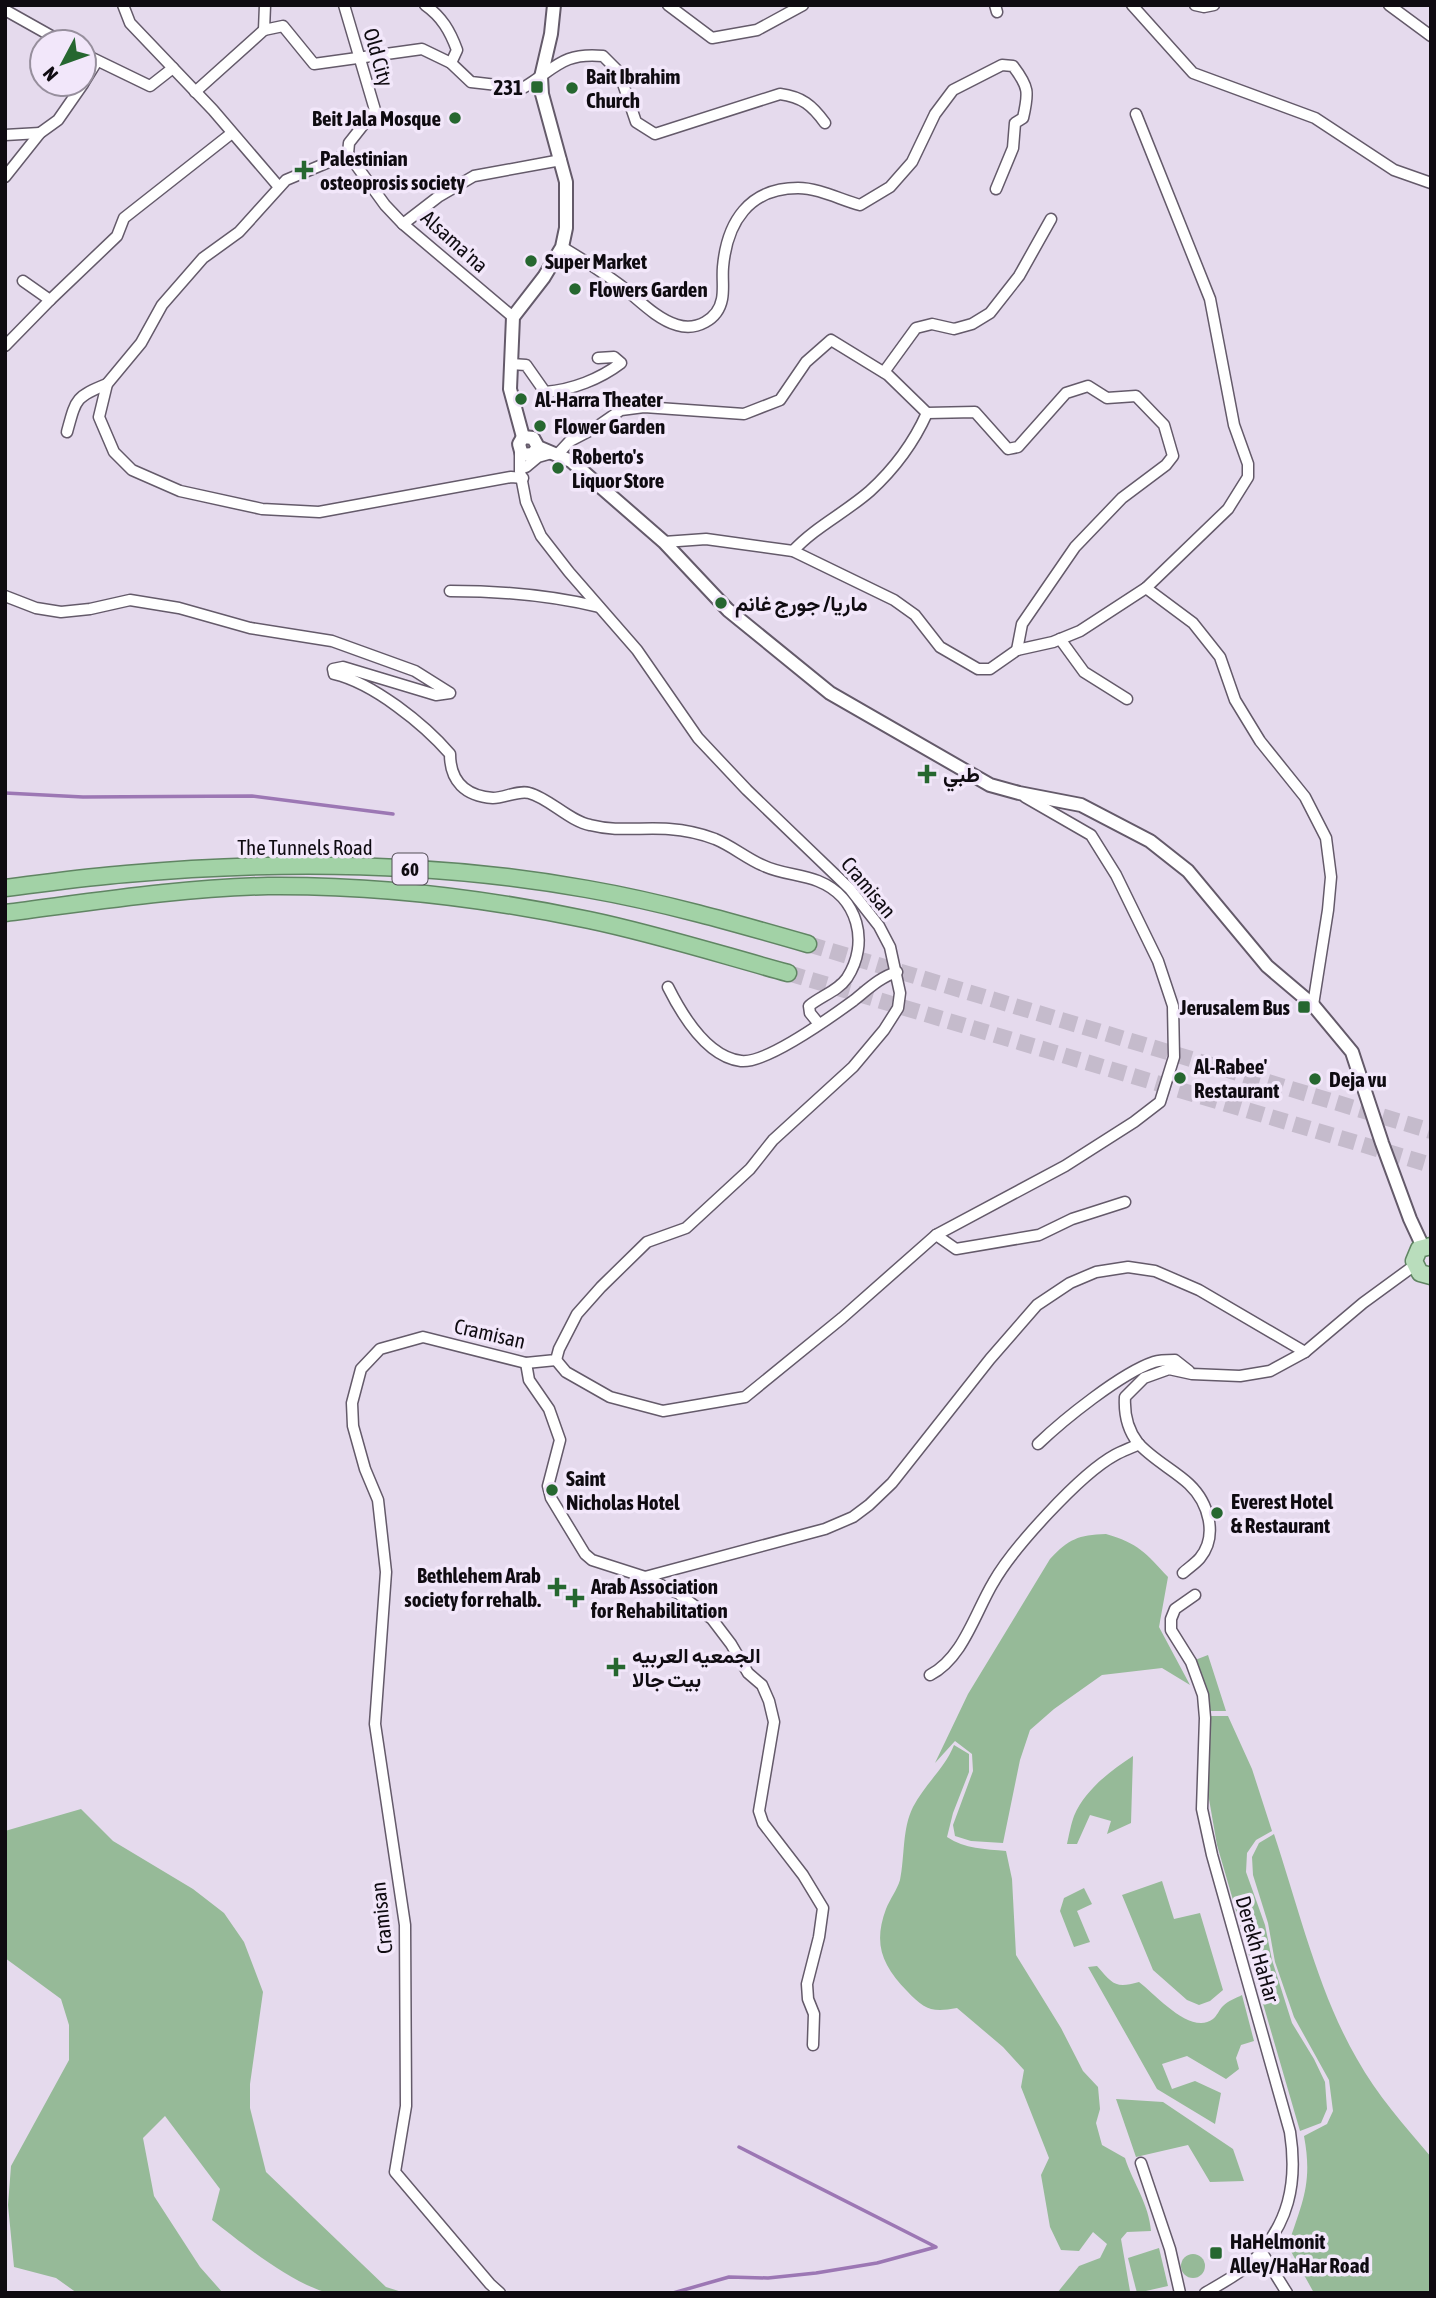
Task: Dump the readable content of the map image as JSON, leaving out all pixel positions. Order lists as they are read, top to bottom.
{
  "streets": {
    "highway": ["The Tunnels Road", "60"],
    "street": [
      "Old City",
      "Alsama'na",
      "Cramisan",
      "Derekh HaHar"
    ]
  },
  "places": {
    "transit": ["231", "Jerusalem Bus", "HaHelmonit Alley/HaHar Road"],
    "other": [
      "Bait Ibrahim Church",
      "Beit Jala Mosque",
      "Super Market",
      "Flowers Garden",
      "Al-Harra Theater",
      "Flower Garden",
      "Roberto's Liquor Store",
      "ماريا/ جورج غانم",
      "Al-Rabee' Restaurant",
      "Deja vu",
      "Saint Nicholas Hotel",
      "Everest Hotel & Restaurant"
    ],
    "health": [
      "Palestinian osteoprosis society",
      "طبي",
      "Bethlehem Arab society for rehalb.",
      "Arab Association for Rehabilitation",
      "الجمعيه العربيه بيت جالا"
    ]
  },
  "north": "bottom left"
}
